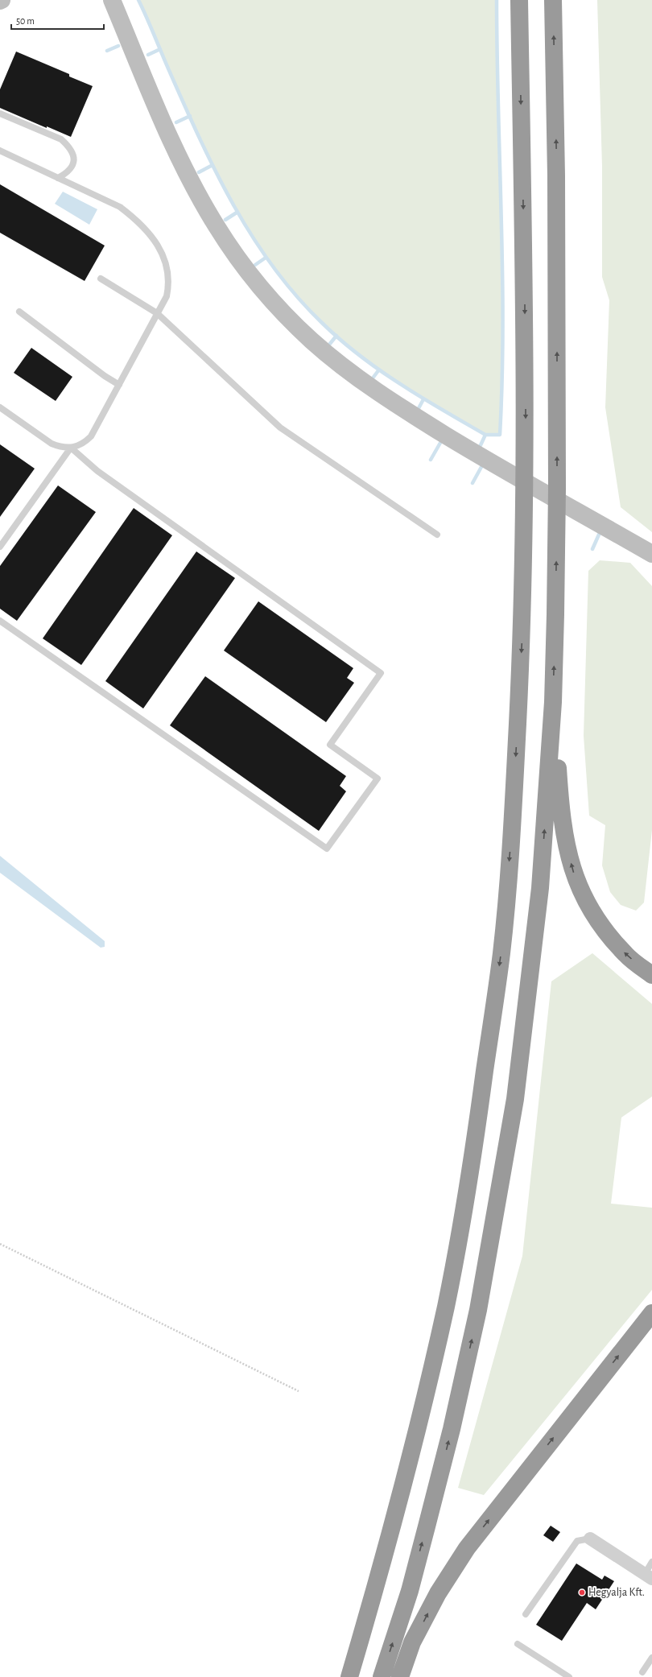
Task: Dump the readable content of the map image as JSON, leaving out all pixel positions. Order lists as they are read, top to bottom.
{
  "places": ["Hegyalja Kft."],
  "scale_bar": "50 m"
}
